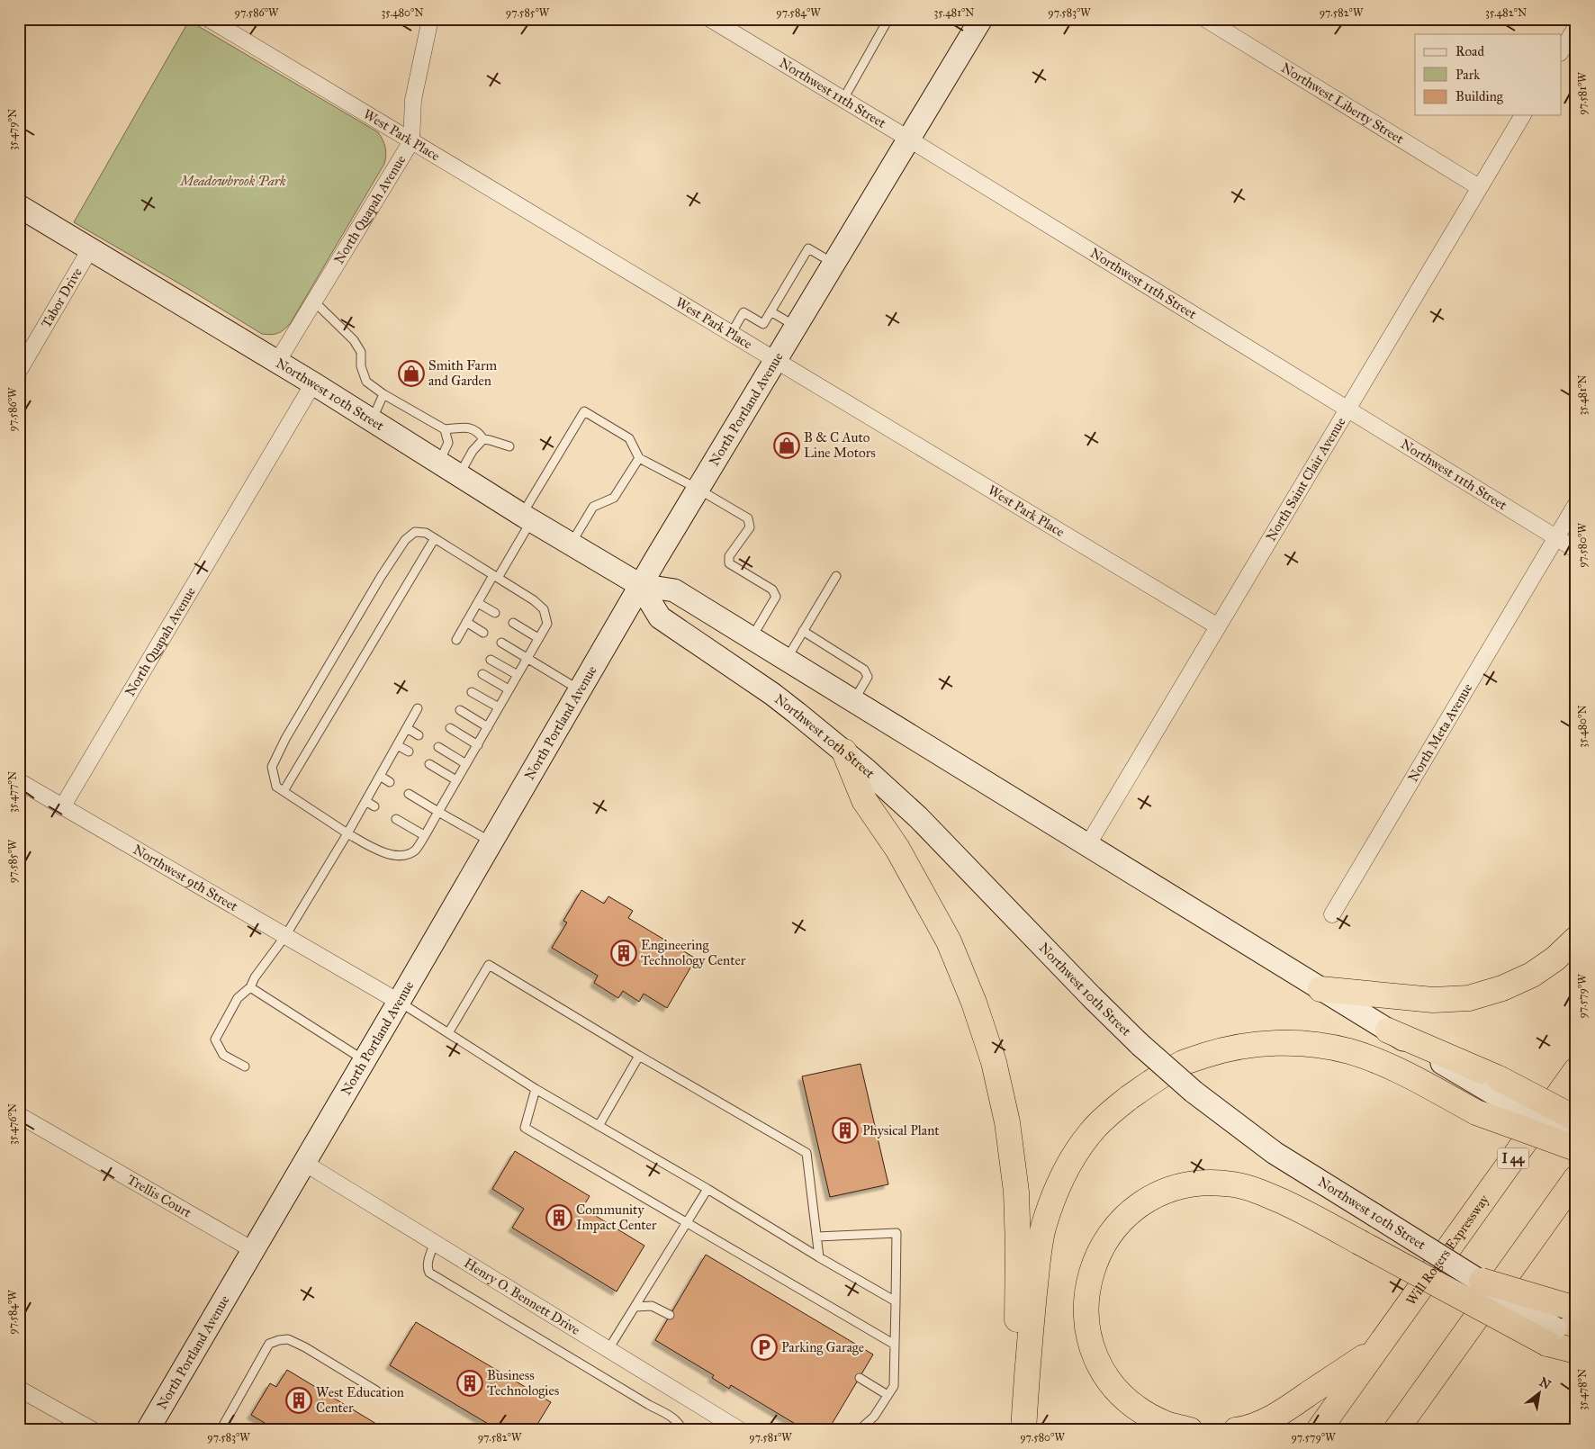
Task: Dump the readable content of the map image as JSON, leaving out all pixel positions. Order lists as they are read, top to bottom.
{
  "streets": {
    "highway": ["I 44", "Will Rogers Expressway"],
    "main road": ["Northwest 10th Street", "North Portland Avenue"],
    "street": [
      "Northwest 11th Street",
      "Northwest Liberty Street",
      "West Park Place",
      "North Quapah Avenue",
      "Tabor Drive",
      "North Saint Clair Avenue",
      "North Meta Avenue",
      "Northwest 9th Street",
      "Trellis Court",
      "Henry O. Bennett Drive"
    ]
  },
  "crossings": [
    ["Northwest 11th Street", "North Portland Avenue"],
    ["Northwest 11th Street", "North Saint Clair Avenue"],
    ["Northwest 11th Street", "North Meta Avenue"],
    ["Northwest Liberty Street", "North Saint Clair Avenue"],
    ["West Park Place", "North Quapah Avenue"],
    ["West Park Place", "North Portland Avenue"],
    ["West Park Place", "North Saint Clair Avenue"],
    ["North Quapah Avenue", "Northwest 10th Street"],
    ["North Quapah Avenue", "Northwest 9th Street"],
    ["Tabor Drive", "Northwest 10th Street"],
    ["Northwest 10th Street", "North Portland Avenue"],
    ["Northwest 10th Street", "North Saint Clair Avenue"],
    ["North Portland Avenue", "Northwest 9th Street"],
    ["North Portland Avenue", "Trellis Court"],
    ["North Portland Avenue", "Henry O. Bennett Drive"]
  ],
  "parks": ["Meadowbrook Park"],
  "places": {
    "shop": ["Smith Farm and Garden", "B & C Auto Line Motors"],
    "building": [
      "Engineering Technology Center",
      "Physical Plant",
      "Community Impact Center",
      "Business Technologies",
      "West Education Center"
    ],
    "parking": ["Parking Garage"]
  },
  "legend": ["Road", "Park", "Building"],
  "north": "top right",
  "coordinates": [
    "97.586°W",
    "35.480°N",
    "97.585°W",
    "97.584°W",
    "35.481°N",
    "97.583°W",
    "97.582°W",
    "35.482°N",
    "97.581°W",
    "35.479°N",
    "97.580°W",
    "35.477°N",
    "97.579°W",
    "35.476°N",
    "35.478°N"
  ]
}
